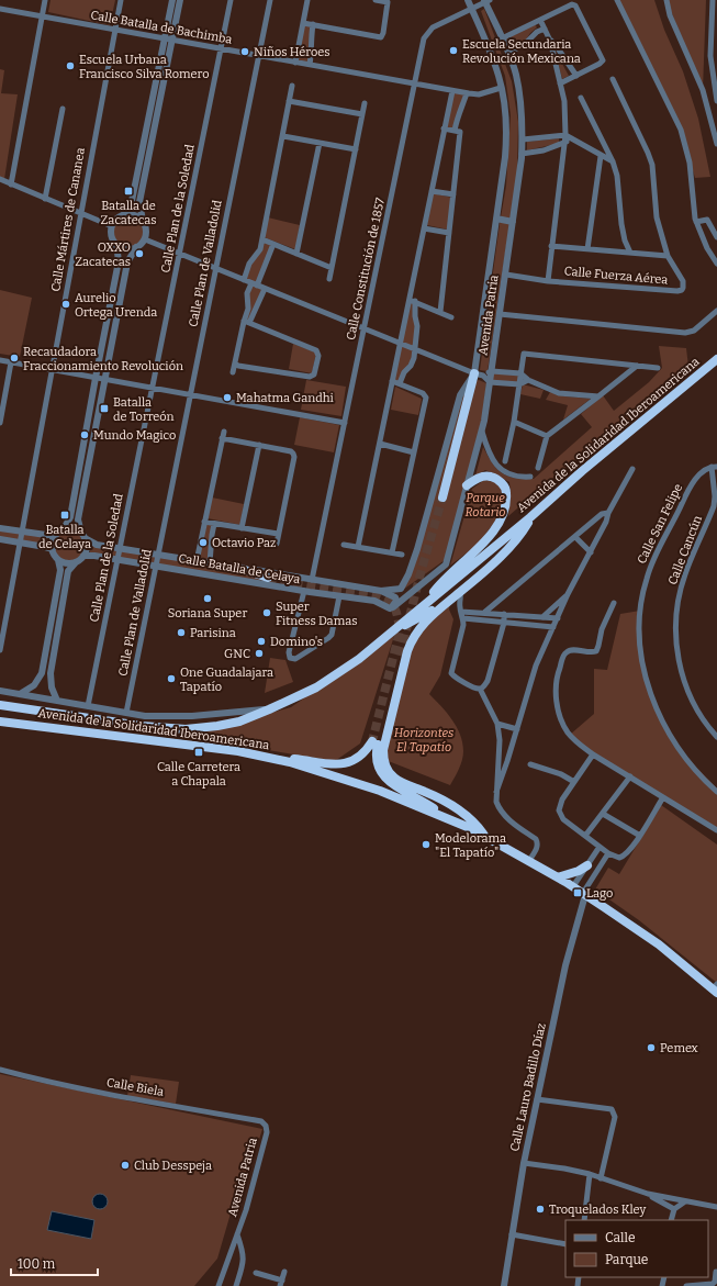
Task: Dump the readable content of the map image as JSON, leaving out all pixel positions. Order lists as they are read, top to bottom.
{
  "streets": {
    "highway": ["Avenida de la Solidaridad Iberoamericana"],
    "street": [
      "Calle Batalla de Bachimba",
      "Calle Plan de la Soledad",
      "Calle Mártires de Cananea",
      "Calle Plan de Valladolid",
      "Calle Constitución de 1857",
      "Calle Fuerza Aérea",
      "Avenida Patria",
      "Calle San Felipe",
      "Calle Cancún",
      "Calle Batalla de Celaya",
      "Calle Biela",
      "Calle Lauro Badillo Díaz"
    ]
  },
  "crossings": [
    ["Calle Batalla de Bachimba", "Calle Plan de la Soledad"],
    ["Calle Batalla de Bachimba", "Calle Mártires de Cananea"],
    ["Calle Batalla de Bachimba", "Calle Plan de Valladolid"],
    ["Calle Batalla de Bachimba", "Calle Constitución de 1857"],
    ["Calle Batalla de Bachimba", "Avenida Patria"],
    ["Calle Plan de la Soledad", "Calle Batalla de Celaya"],
    ["Calle Plan de Valladolid", "Calle Batalla de Celaya"],
    ["Calle Constitución de 1857", "Avenida Patria"],
    ["Calle Constitución de 1857", "Calle Batalla de Celaya"],
    ["Calle Fuerza Aérea", "Avenida Patria"],
    ["Avenida Patria", "Calle Batalla de Celaya"],
    ["Avenida Patria", "Calle Biela"],
    ["Avenida de la Solidaridad Iberoamericana", "Calle Lauro Badillo Díaz"],
    ["Calle San Felipe", "Calle Cancún"]
  ],
  "parks": ["Parque Rotario", "Horizontes El Tapatío"],
  "places": {
    "other": [
      "Escuela Secundaria Revolución Mexicana",
      "Niños Héroes",
      "Escuela Urbana Francisco Silva Romero",
      "OXXO Zacatecas",
      "Aurelio Ortega Urenda",
      "Recaudadora Fraccionamiento Revolución",
      "Mahatma Gandhi",
      "Mundo Magico",
      "Octavio Paz",
      "Soriana Super",
      "Super Fitness Damas",
      "Parisina",
      "Domino's",
      "GNC",
      "One Guadalajara Tapatío",
      "Modelorama \"El Tapatío\"",
      "Pemex",
      "Club Desspeja",
      "Troquelados Kley"
    ],
    "transit": [
      "Batalla de Zacatecas",
      "Batalla de Torreón",
      "Batalla de Celaya",
      "Calle Carretera a Chapala",
      "Lago"
    ]
  },
  "legend": ["Calle", "Parque"],
  "scale_bar": "100 m"
}
